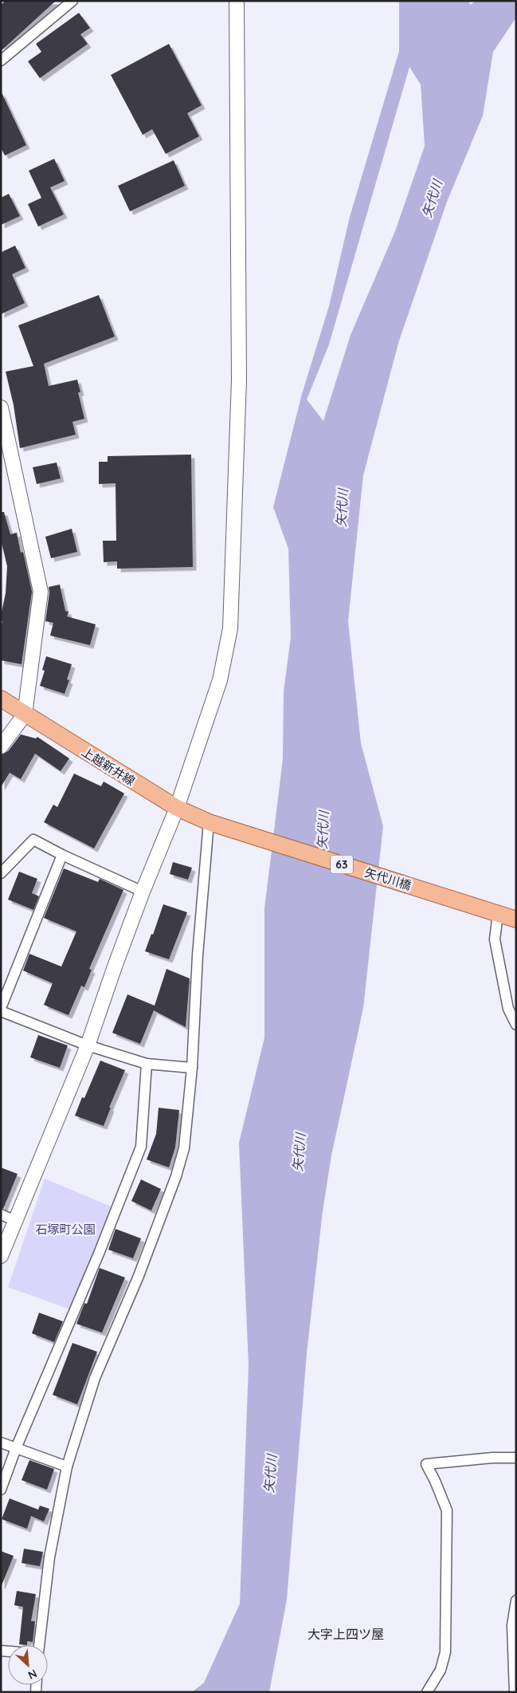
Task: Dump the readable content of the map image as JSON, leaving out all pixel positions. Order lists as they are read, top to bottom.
{
  "streets": {
    "main road": ["上越新井線", "63", "矢代川橋"]
  },
  "crossings": [
    ["上越新井線", "矢代川橋"],
    ["63", "矢代川橋"]
  ],
  "districts": ["大字上四ツ屋"],
  "water": ["矢代川"],
  "parks": ["石塚町公園"],
  "north": "bottom right"
}
